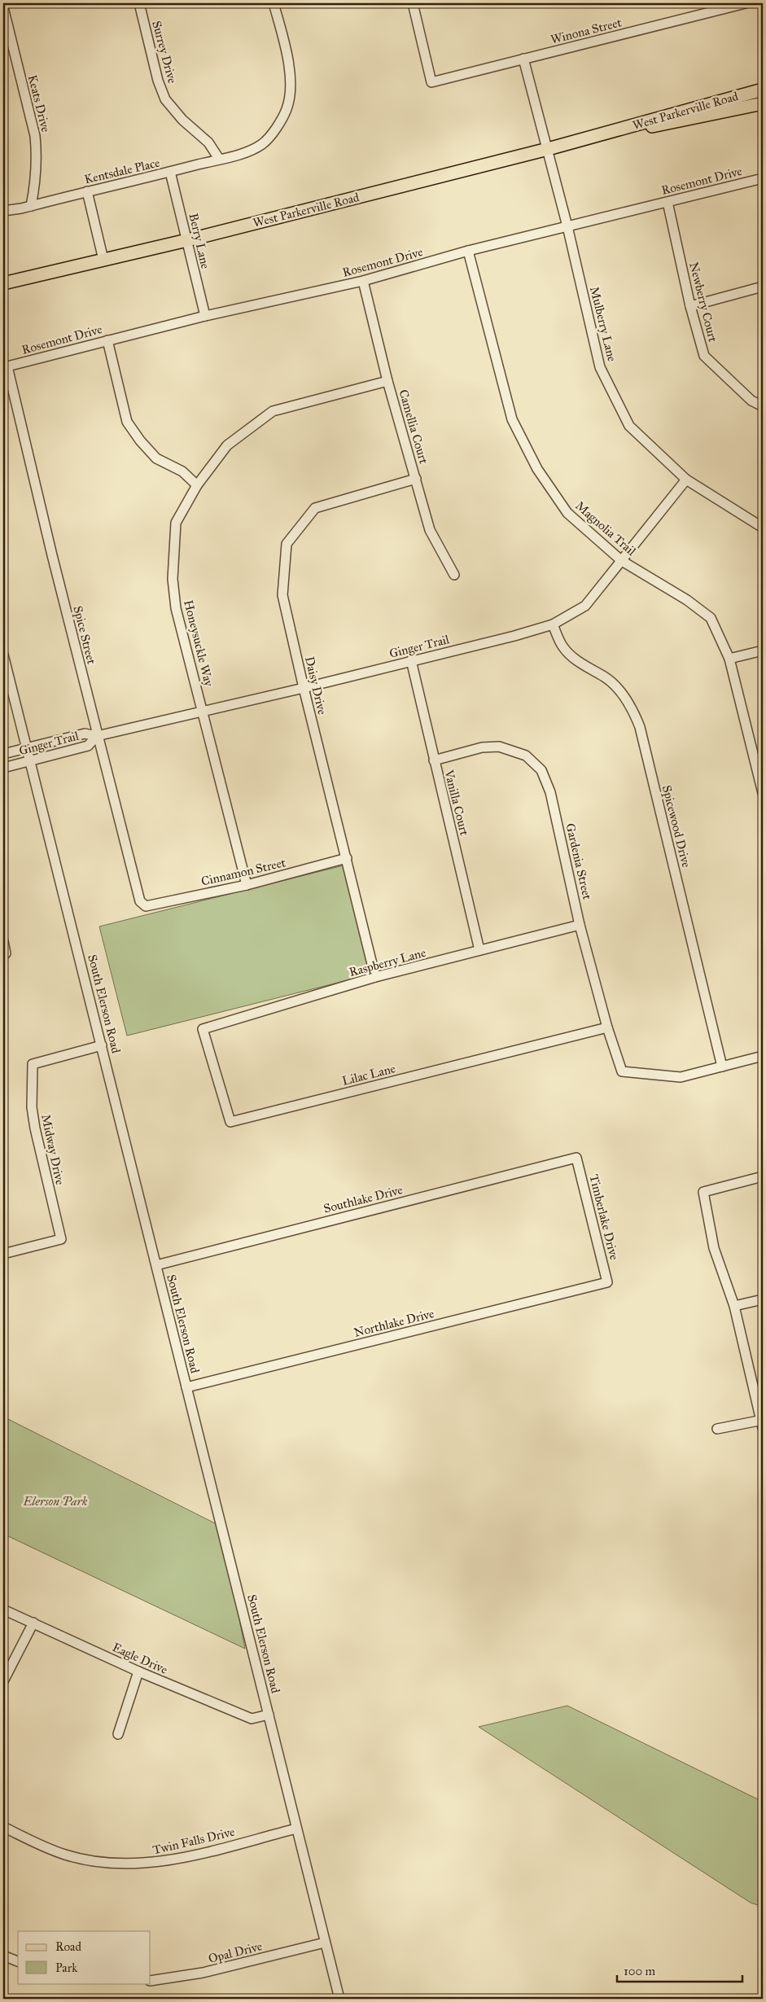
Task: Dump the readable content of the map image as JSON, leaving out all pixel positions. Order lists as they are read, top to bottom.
{
  "streets": {
    "main road": ["West Parkerville Road"],
    "street": [
      "Winona Street",
      "Surrey Drive",
      "Keats Drive",
      "Kentsdale Place",
      "Rosemont Drive",
      "Berry Lane",
      "Newberry Court",
      "Mulberry Lane",
      "Camellia Court",
      "Magnolia Trail",
      "Spice Street",
      "Honeysuckle Way",
      "Ginger Trail",
      "Daisy Drive",
      "Vanilla Court",
      "Spicewood Drive",
      "Gardenia Street",
      "Cinnamon Street",
      "Raspberry Lane",
      "South Elerson Road",
      "Lilac Lane",
      "Midway Drive",
      "Southlake Drive",
      "Timberlake Drive",
      "Northlake Drive",
      "Eagle Drive",
      "Twin Falls Drive",
      "Opal Drive"
    ]
  },
  "crossings": [
    ["Winona Street", "Mulberry Lane"],
    ["Surrey Drive", "Kentsdale Place"],
    ["Keats Drive", "Kentsdale Place"],
    ["West Parkerville Road", "Berry Lane"],
    ["West Parkerville Road", "Mulberry Lane"],
    ["Kentsdale Place", "Berry Lane"],
    ["Rosemont Drive", "Berry Lane"],
    ["Rosemont Drive", "Newberry Court"],
    ["Rosemont Drive", "Mulberry Lane"],
    ["Rosemont Drive", "Camellia Court"],
    ["Rosemont Drive", "Magnolia Trail"],
    ["Rosemont Drive", "Spice Street"],
    ["Mulberry Lane", "Ginger Trail"],
    ["Camellia Court", "Honeysuckle Way"],
    ["Camellia Court", "Daisy Drive"],
    ["Magnolia Trail", "Ginger Trail"],
    ["Spice Street", "Ginger Trail"],
    ["Spice Street", "Cinnamon Street"],
    ["Honeysuckle Way", "Ginger Trail"],
    ["Honeysuckle Way", "Cinnamon Street"],
    ["Ginger Trail", "Daisy Drive"],
    ["Ginger Trail", "Vanilla Court"],
    ["Ginger Trail", "Spicewood Drive"],
    ["Ginger Trail", "South Elerson Road"],
    ["Daisy Drive", "Cinnamon Street"],
    ["Daisy Drive", "Raspberry Lane"],
    ["Vanilla Court", "Gardenia Street"],
    ["Vanilla Court", "Raspberry Lane"],
    ["Spicewood Drive", "Gardenia Street"],
    ["Gardenia Street", "Raspberry Lane"],
    ["Gardenia Street", "Lilac Lane"],
    ["Raspberry Lane", "Lilac Lane"],
    ["South Elerson Road", "Midway Drive"],
    ["South Elerson Road", "Southlake Drive"],
    ["South Elerson Road", "Northlake Drive"],
    ["South Elerson Road", "Eagle Drive"],
    ["South Elerson Road", "Twin Falls Drive"],
    ["South Elerson Road", "Opal Drive"],
    ["Southlake Drive", "Timberlake Drive"],
    ["Timberlake Drive", "Northlake Drive"]
  ],
  "parks": ["Elerson Park"],
  "legend": ["Road", "Park"],
  "scale_bar": "100 m"
}
